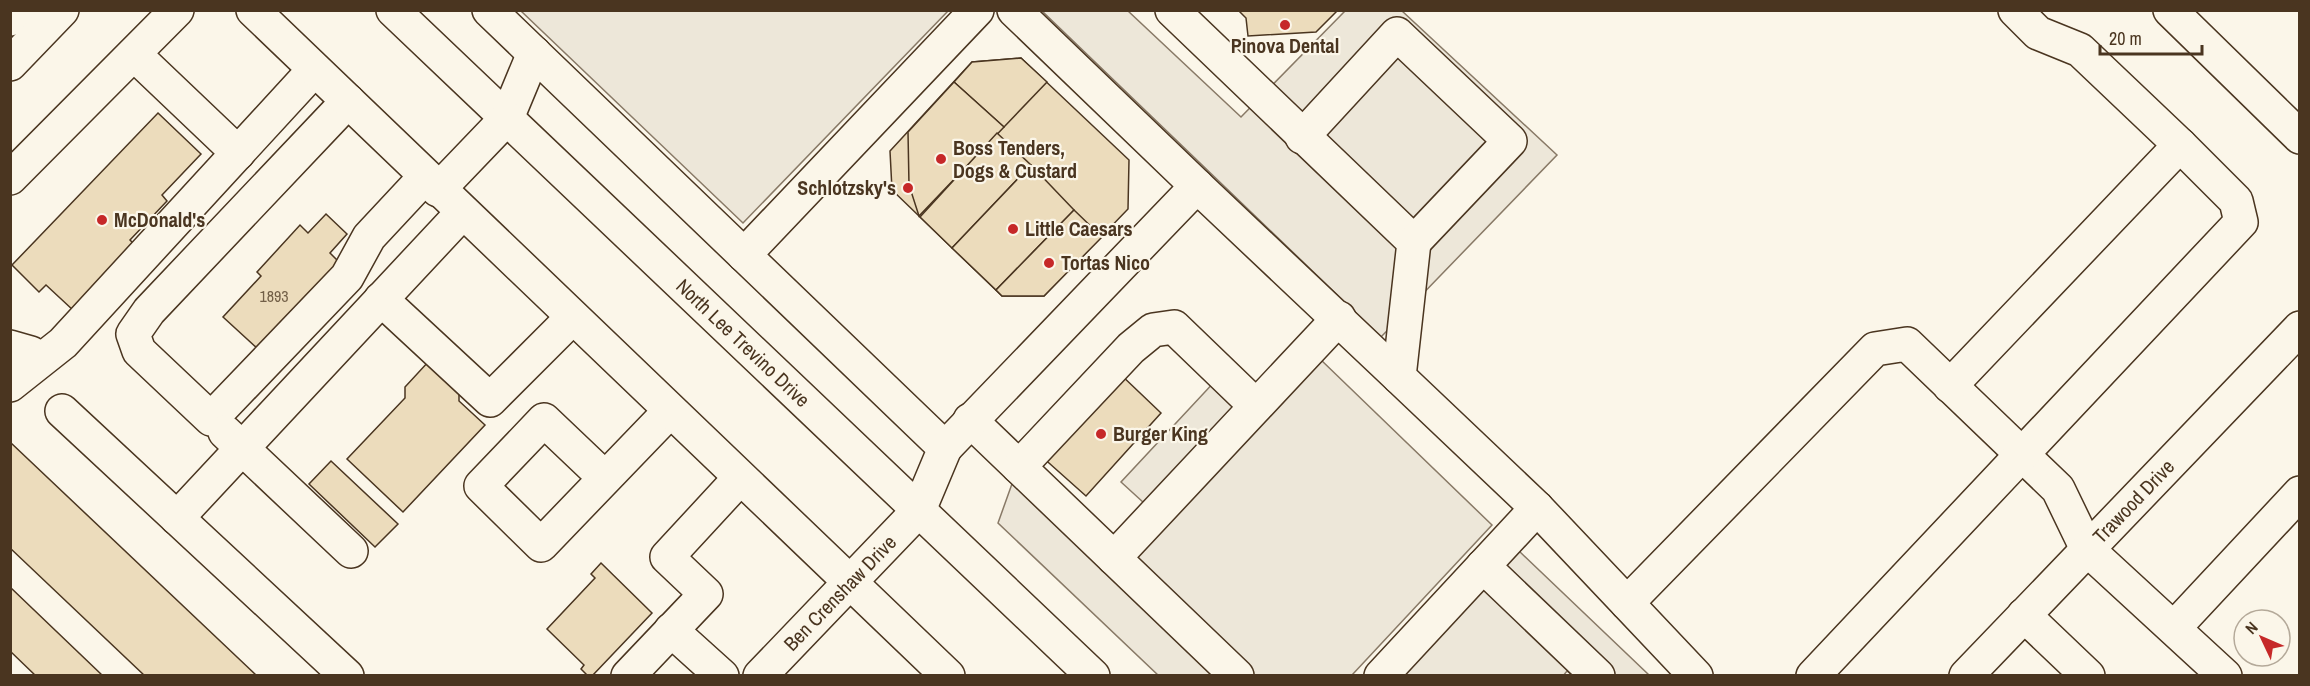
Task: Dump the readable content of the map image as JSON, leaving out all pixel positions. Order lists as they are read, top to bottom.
{
  "streets": {
    "main road": ["North Lee Trevino Drive", "Trawood Drive", "Ben Crenshaw Drive"]
  },
  "crossings": [
    ["North Lee Trevino Drive", "Ben Crenshaw Drive"]
  ],
  "places": [
    "Pinova Dental",
    "Boss Tenders, Dogs & Custard",
    "Schlotzsky's",
    "McDonald's",
    "Little Caesars",
    "Tortas Nico",
    "Burger King"
  ],
  "house_numbers": ["1893"],
  "scale_bar": "20 m",
  "north": "top left"
}
